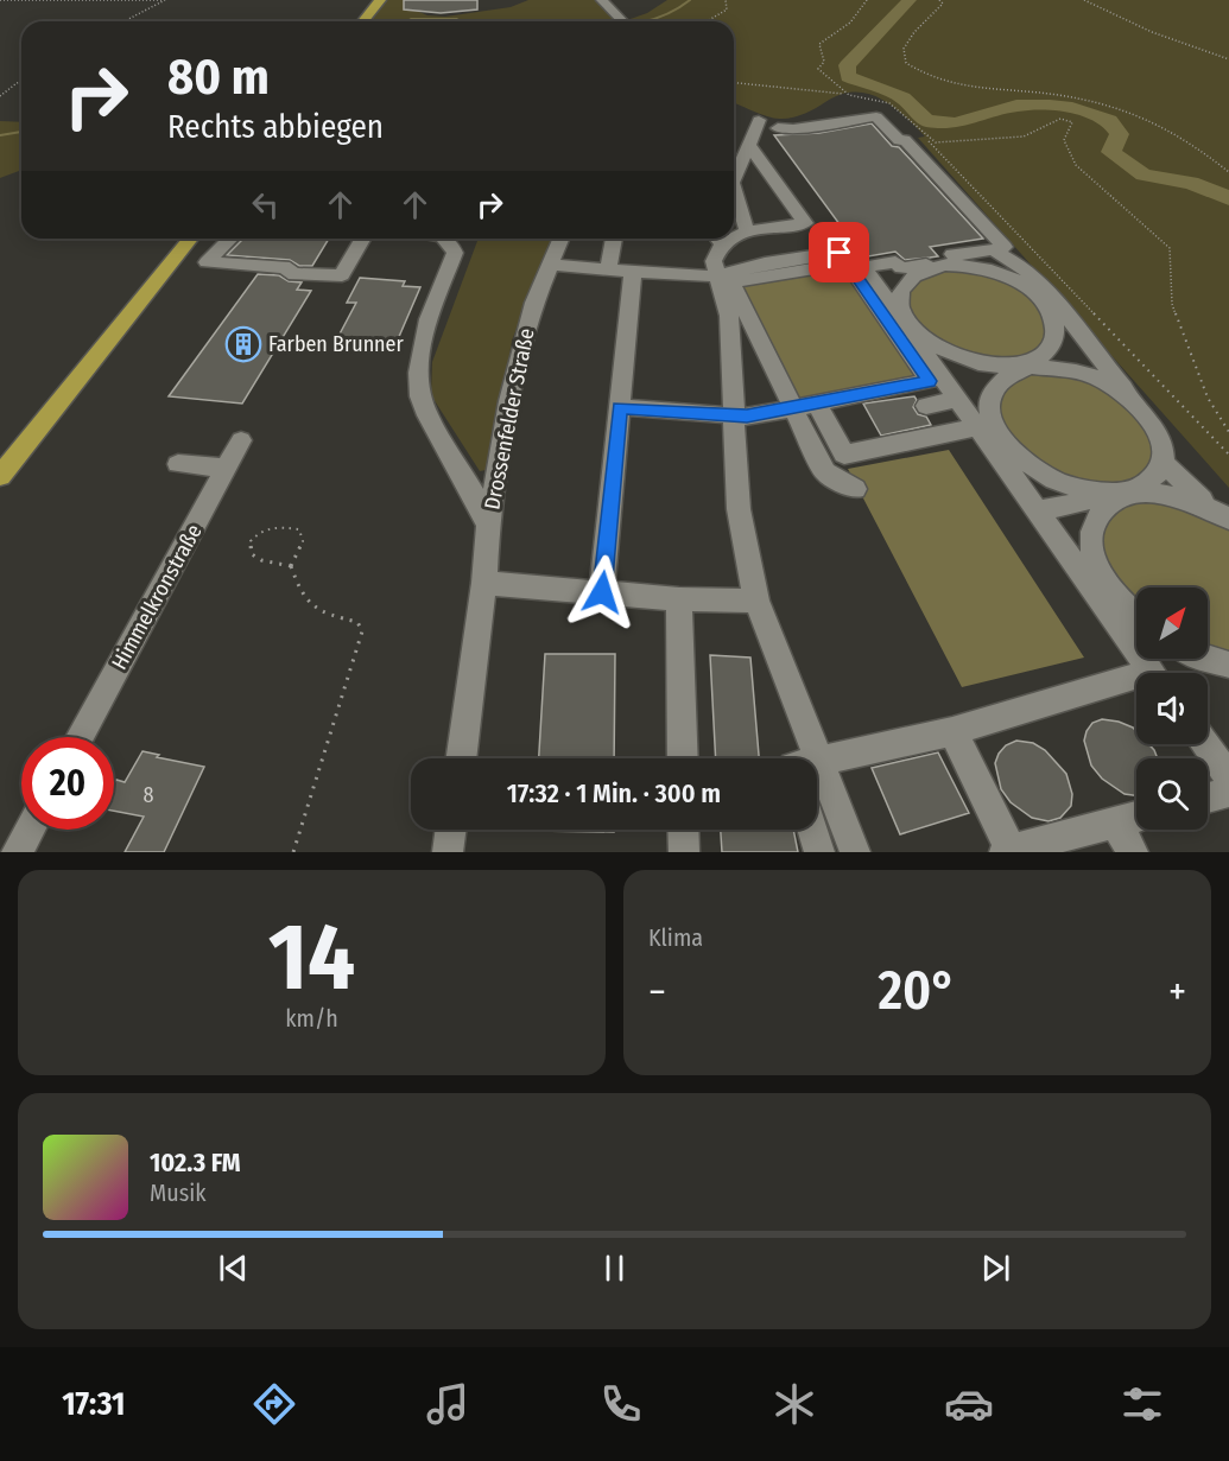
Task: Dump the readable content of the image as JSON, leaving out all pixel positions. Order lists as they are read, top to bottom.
{
  "streets": {
    "street": ["Drossenfelder Straße", "Himmelkronstraße"]
  },
  "places": {
    "building": ["Farben Brunner"]
  },
  "house_numbers": ["8"],
  "north": "top right",
  "page": {
    "turn": ["80 m", "Rechts abbiegen"],
    "limit": "20",
    "trip": "17:32 · 1 Min. · 300 m",
    "tile": [
      ["14", "km/h"],
      "Klima"
    ],
    "heat": ["−", "20°", "+"],
    "song": ["102.3 FM", "Musik"],
    "tabs": "17:31"
  }
}
